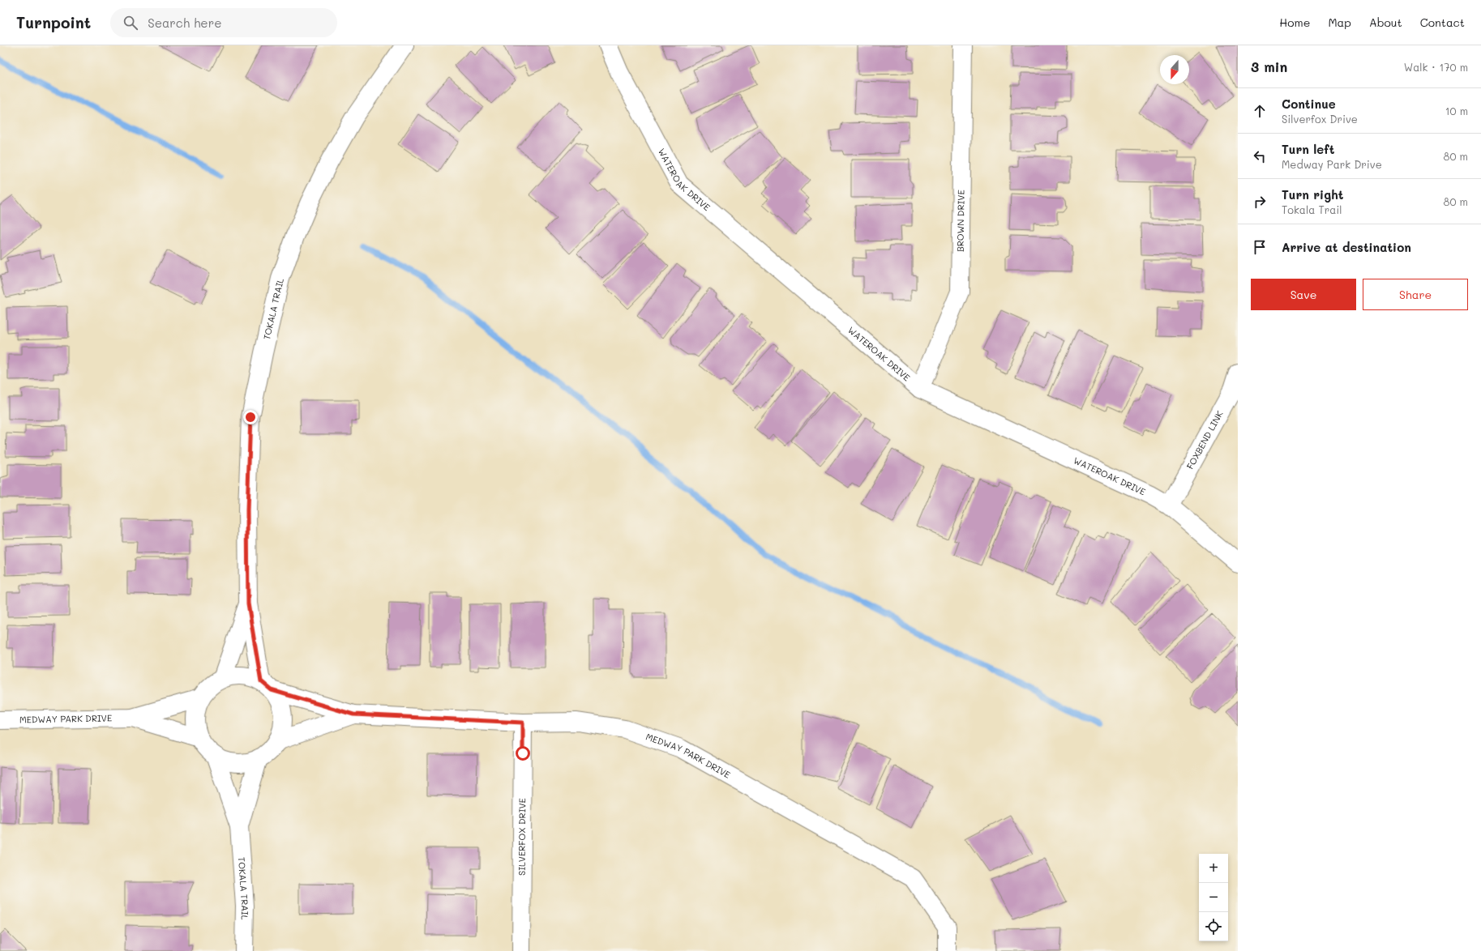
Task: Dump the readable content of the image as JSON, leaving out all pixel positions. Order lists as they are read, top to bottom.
{
  "streets": {
    "street": [
      "WATEROAK DRIVE",
      "BROWN DRIVE",
      "TOKALA TRAIL",
      "FOXBEND LINK",
      "MEDWAY PARK DRIVE",
      "SILVERFOX DRIVE"
    ]
  },
  "crossings": [
    ["WATEROAK DRIVE", "BROWN DRIVE"],
    ["WATEROAK DRIVE", "FOXBEND LINK"],
    ["TOKALA TRAIL", "MEDWAY PARK DRIVE"],
    ["MEDWAY PARK DRIVE", "SILVERFOX DRIVE"]
  ],
  "north": "bottom",
  "page": {
    "header": "Turnpoint",
    "search": "Search here",
    "nav": [
      "Home",
      "Map",
      "About",
      "Contact"
    ],
    "heading": ["3 min", "Walk · 170 m"],
    "list": [
      ["Continue", "Silverfox Drive", "10 m"],
      ["Turn left", "Medway Park Drive", "80 m"],
      ["Turn right", "Tokala Trail", "80 m"],
      "Arrive at destination"
    ],
    "buttons": ["Save", "Share"],
    "map_buttons": ["+", "−"]
  }
}
